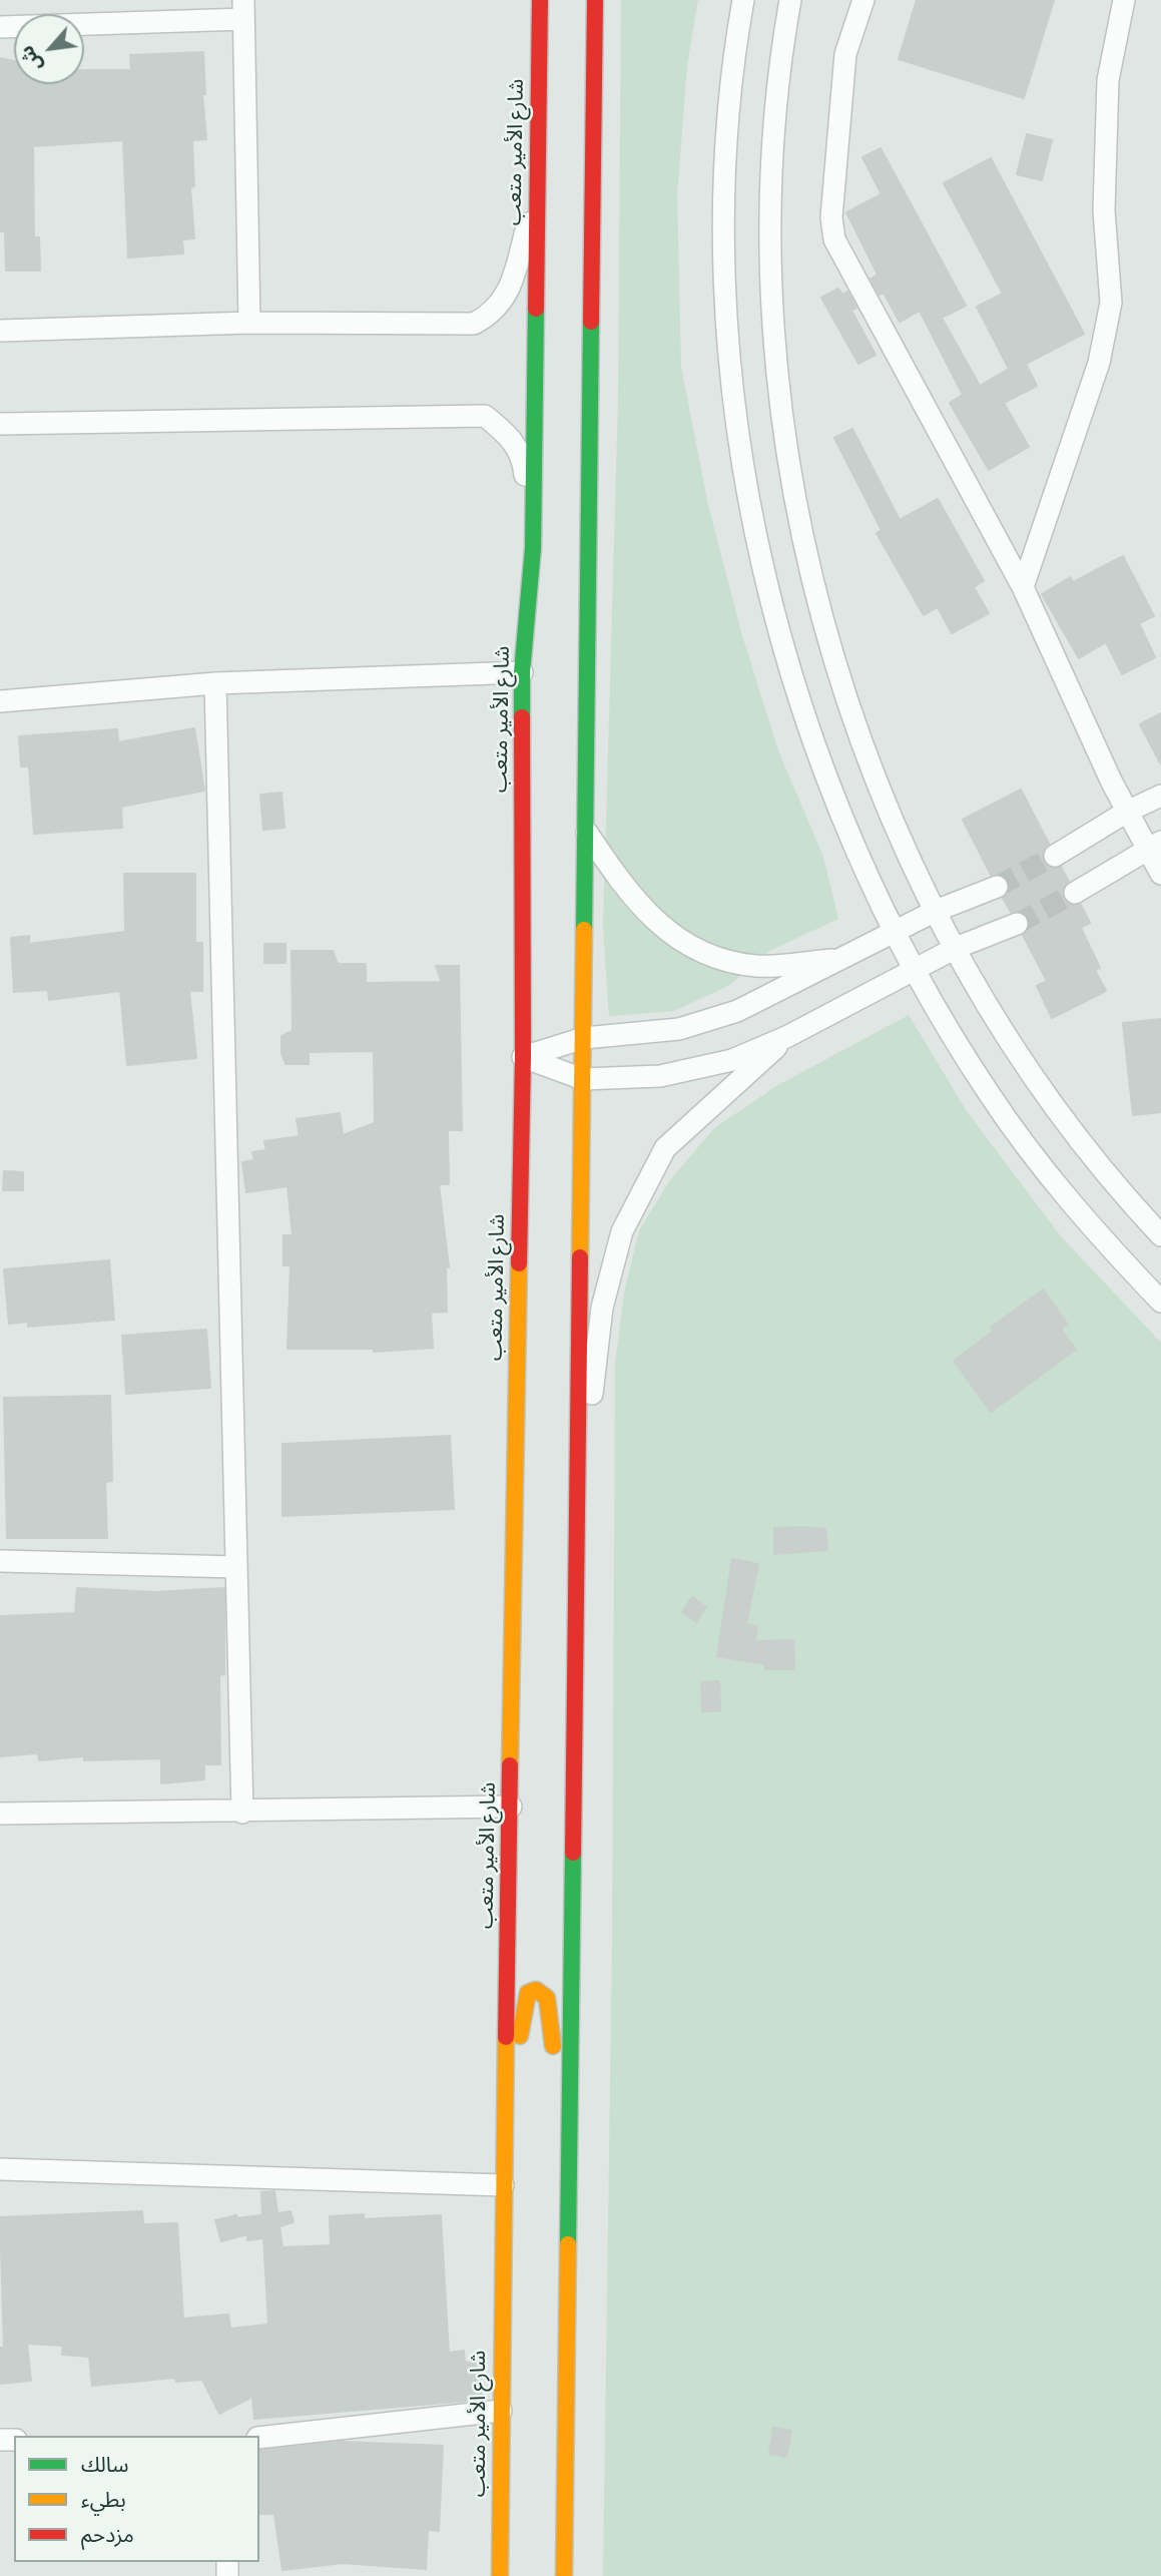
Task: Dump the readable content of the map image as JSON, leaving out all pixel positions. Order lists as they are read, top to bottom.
{
  "streets": {
    "main road": ["شارع الأمير متعب"]
  },
  "legend": ["سالك", "بطيء", "مزدحم"],
  "north": "bottom left"
}
